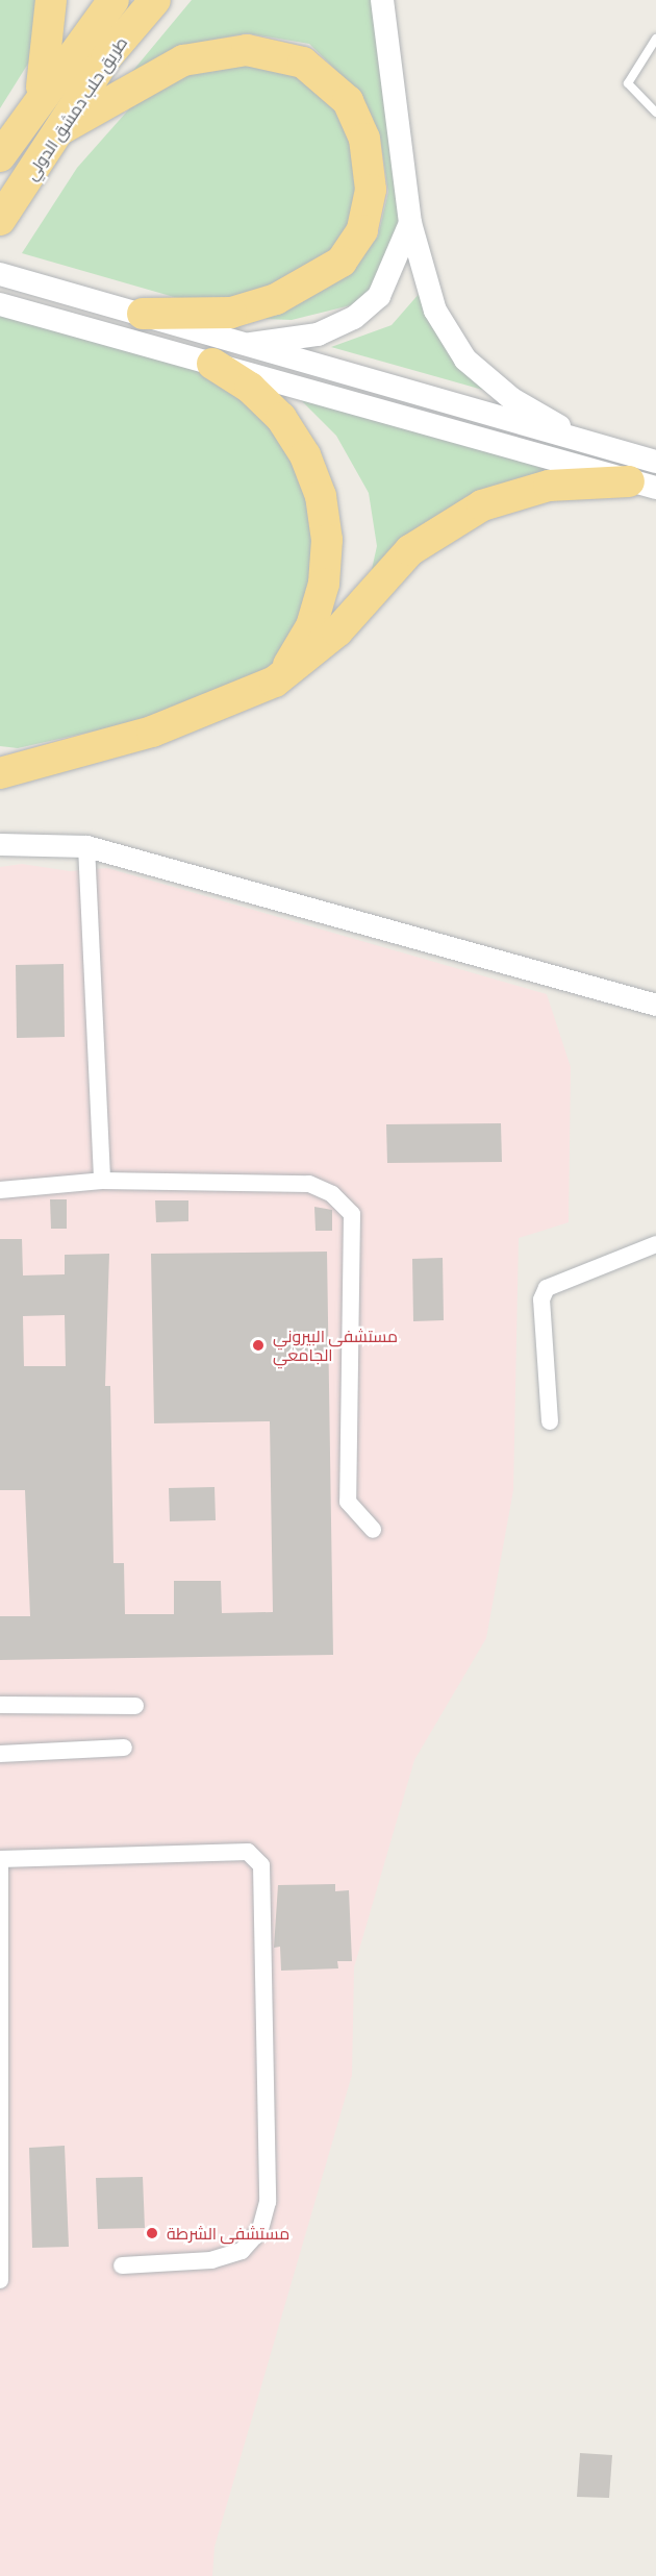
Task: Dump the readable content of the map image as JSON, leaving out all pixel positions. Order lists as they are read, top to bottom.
{
  "streets": {
    "highway": ["طريق حلب دمشق الدولي"]
  },
  "places": ["مستشفى البيروني الجامعي", "مستشفى الشرطة"]
}
